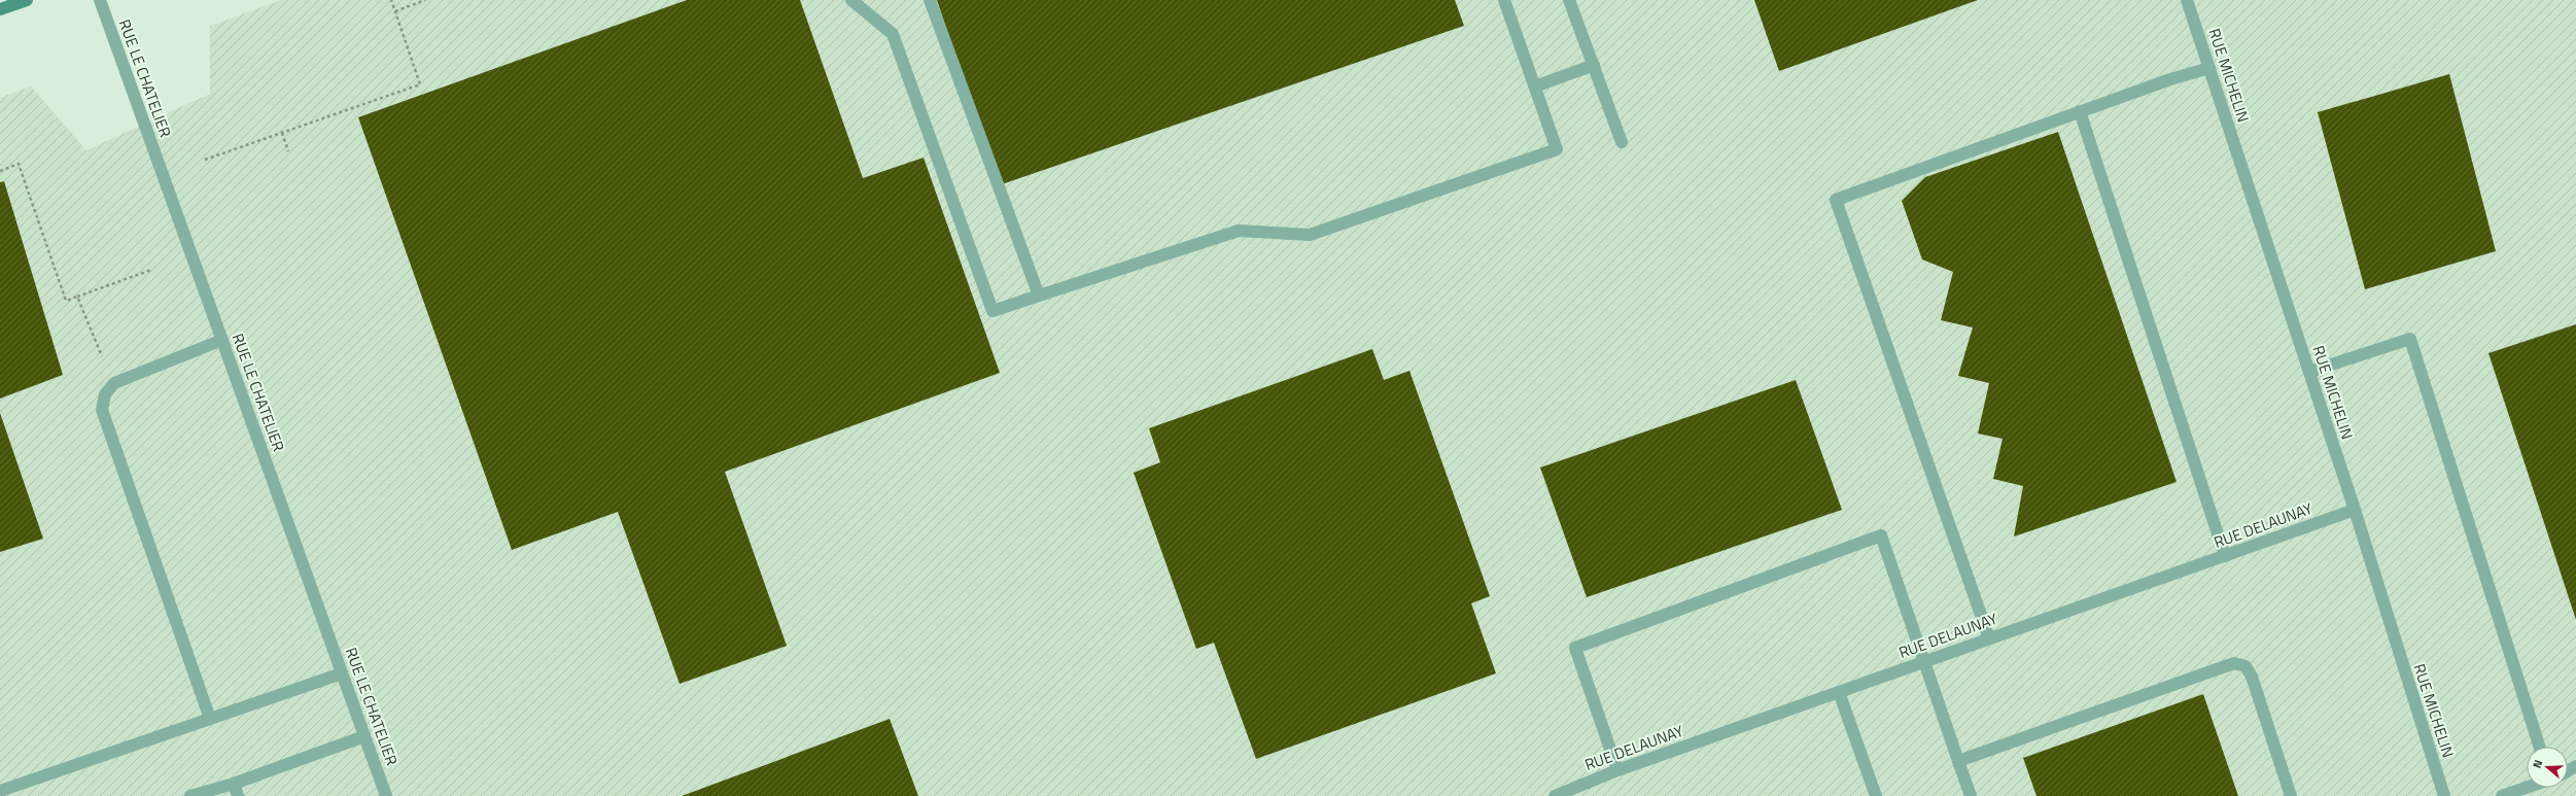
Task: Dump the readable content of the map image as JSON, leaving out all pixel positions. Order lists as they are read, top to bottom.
{
  "streets": {
    "street": ["RUE MICHELIN", "RUE LE CHATELIER", "RUE DELAUNAY"]
  },
  "crossings": [
    ["RUE MICHELIN", "RUE DELAUNAY"]
  ],
  "north": "left"
}
